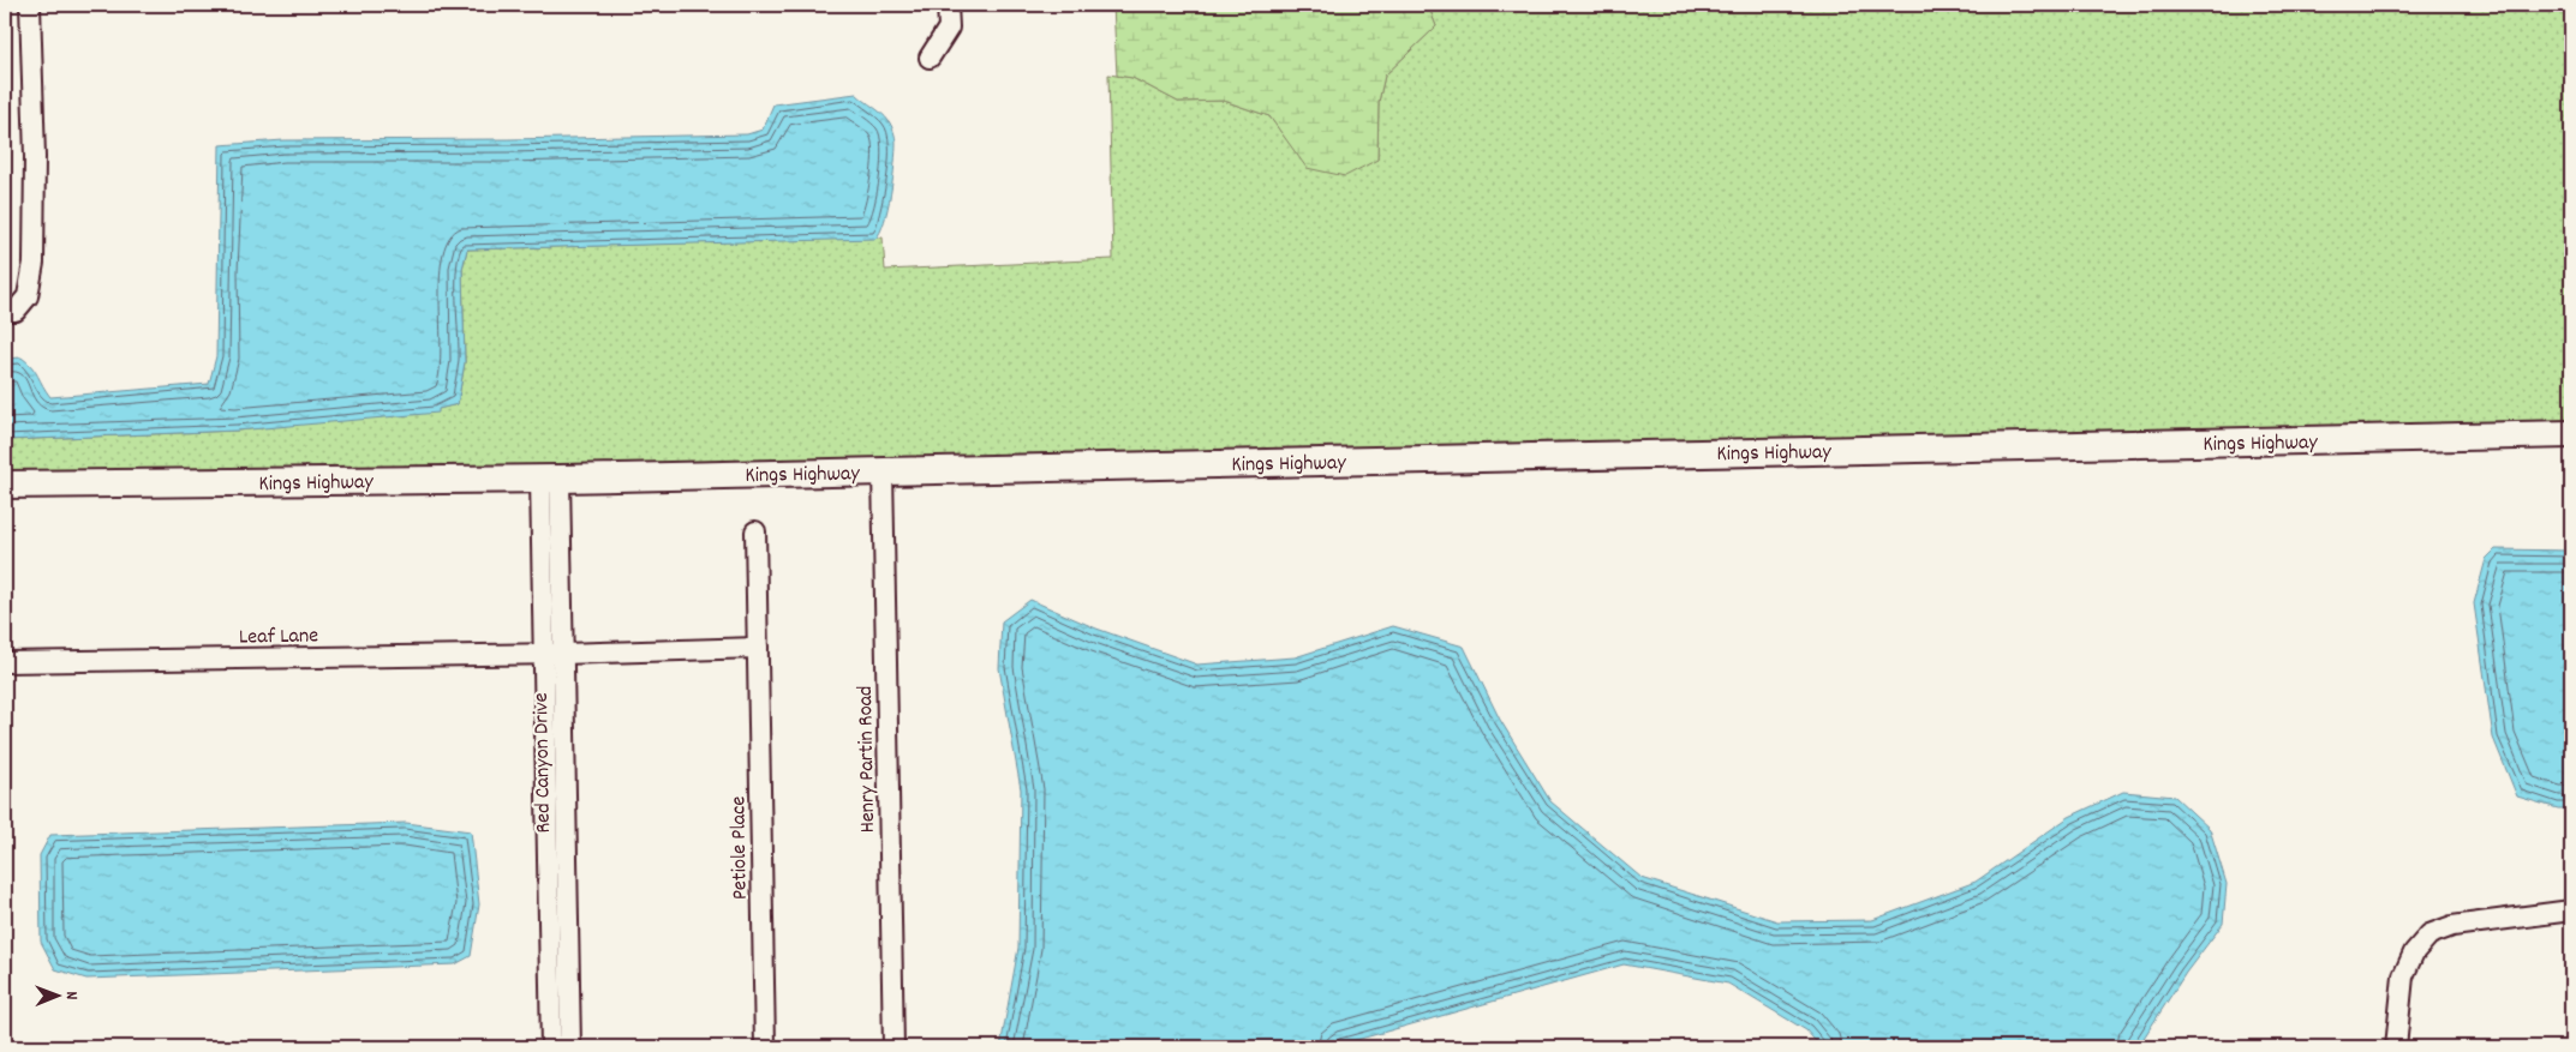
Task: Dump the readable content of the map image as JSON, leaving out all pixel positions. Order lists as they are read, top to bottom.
{
  "streets": {
    "street": [
      "Kings Highway",
      "Leaf Lane",
      "Henry Partin Road",
      "Red Canyon Drive",
      "Petiole Place"
    ]
  },
  "crossings": [
    ["Kings Highway", "Henry Partin Road"],
    ["Kings Highway", "Red Canyon Drive"],
    ["Leaf Lane", "Red Canyon Drive"]
  ],
  "north": "right"
}
